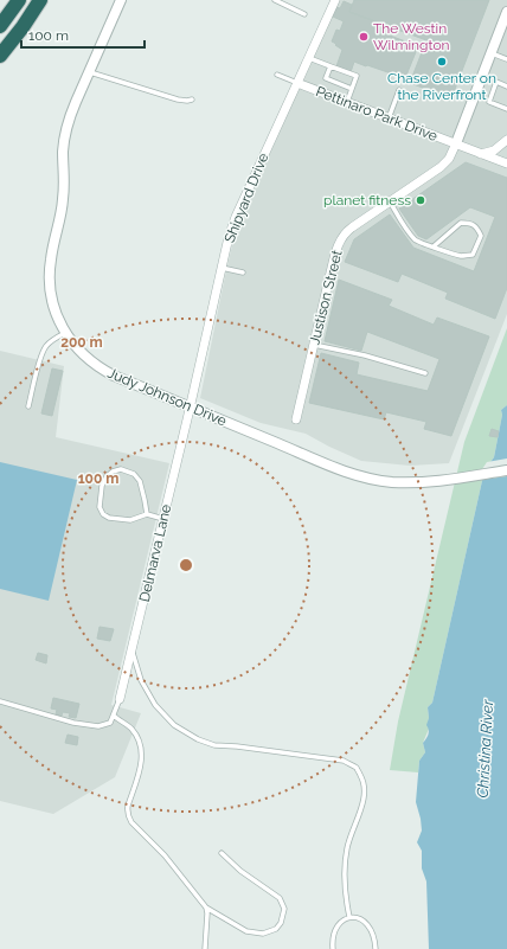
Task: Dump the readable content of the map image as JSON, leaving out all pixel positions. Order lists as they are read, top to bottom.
{
  "streets": {
    "street": [
      "Pettinaro Park Drive",
      "Shipyard Drive",
      "Justison Street",
      "Judy Johnson Drive",
      "Delmarva Lane"
    ]
  },
  "crossings": [
    ["Pettinaro Park Drive", "Shipyard Drive"],
    ["Pettinaro Park Drive", "Justison Street"],
    ["Shipyard Drive", "Judy Johnson Drive"],
    ["Shipyard Drive", "Delmarva Lane"],
    ["Judy Johnson Drive", "Delmarva Lane"]
  ],
  "water": ["Christina River"],
  "places": ["The Westin Wilmington", "Chase Center on the Riverfront", "planet fitness"],
  "scale_bar": "100 m",
  "rings": ["200 m", "100 m"]
}
